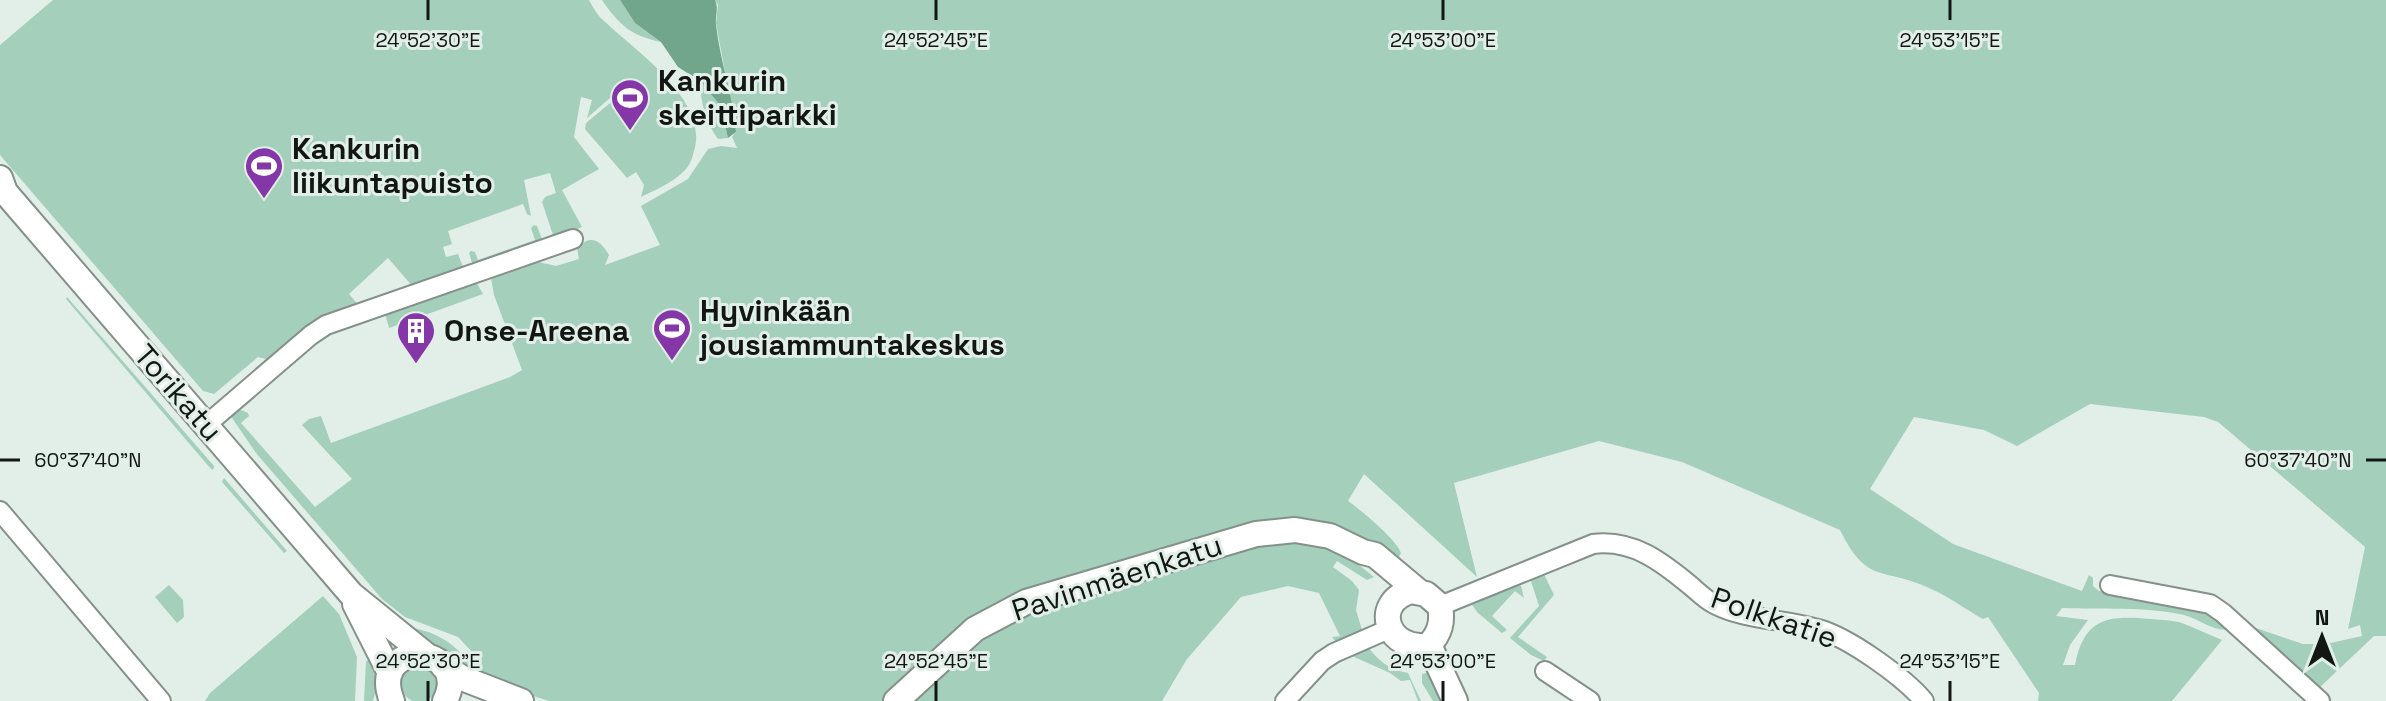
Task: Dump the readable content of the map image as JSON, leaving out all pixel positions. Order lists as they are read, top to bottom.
{
  "streets": {
    "street": ["Torikatu", "Pavinmäenkatu", "Polkkatie"]
  },
  "crossings": [
    ["Pavinmäenkatu", "Polkkatie"]
  ],
  "places": {
    "sports": ["Kankurin skeittiparkki", "Kankurin liikuntapuisto", "Hyvinkään jousiammuntakeskus"],
    "building": ["Onse-Areena"]
  },
  "north": "top",
  "coordinates": [
    "24°52'30\"E",
    "24°52'45\"E",
    "24°53'00\"E",
    "24°53'15\"E",
    "60°37'40\"N"
  ]
}
